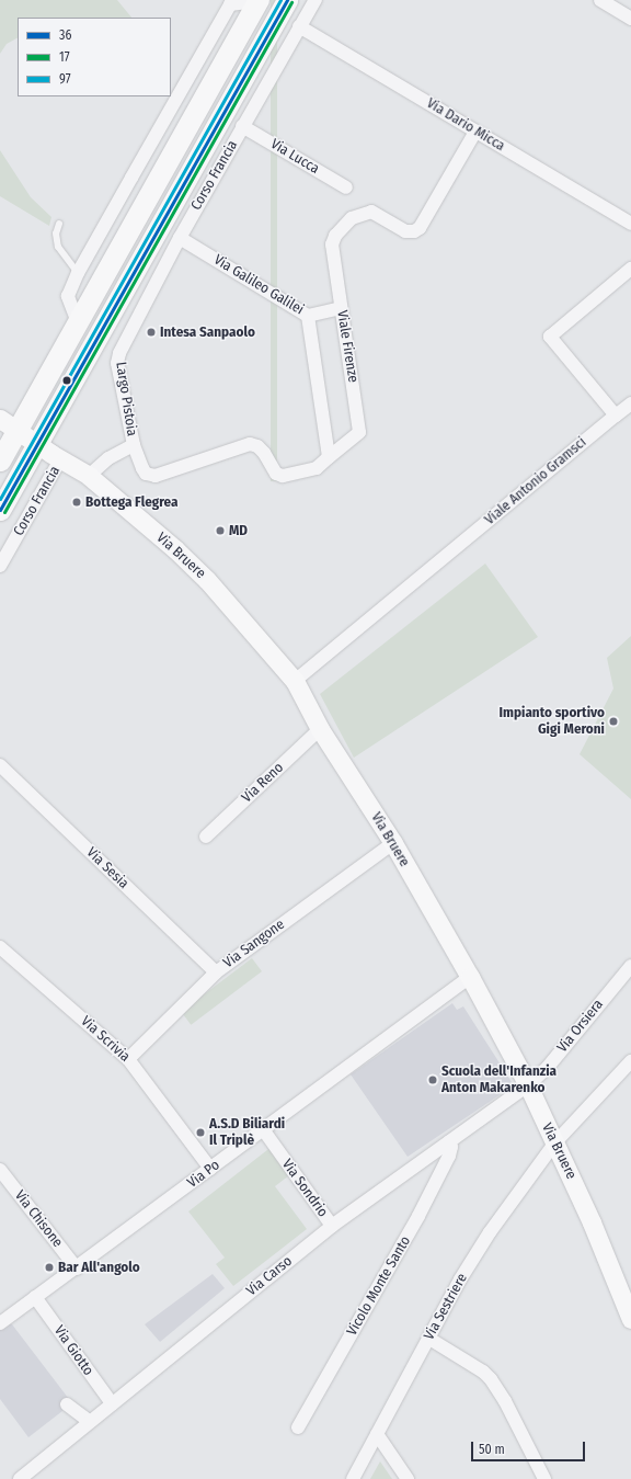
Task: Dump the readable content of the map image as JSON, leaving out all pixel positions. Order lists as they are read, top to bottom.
{
  "streets": {
    "main road": ["Corso Francia"],
    "street": [
      "Via Dario Micca",
      "Via Lucca",
      "Via Galileo Galilei",
      "Viale Firenze",
      "Largo Pistoia",
      "Viale Antonio Gramsci",
      "Via Bruere",
      "Via Reno",
      "Via Sesia",
      "Via Sangone",
      "Via Orsiera",
      "Via Scrivia",
      "Via Po",
      "Via Sondrio",
      "Via Chisone",
      "Via Carso",
      "Vicolo Monte Santo",
      "Via Sestriere",
      "Via Giotto"
    ]
  },
  "crossings": [
    ["Via Dario Micca", "Corso Francia"],
    ["Via Dario Micca", "Viale Firenze"],
    ["Via Lucca", "Corso Francia"],
    ["Corso Francia", "Via Galileo Galilei"],
    ["Corso Francia", "Largo Pistoia"],
    ["Corso Francia", "Via Bruere"],
    ["Via Galileo Galilei", "Viale Firenze"],
    ["Viale Firenze", "Largo Pistoia"],
    ["Largo Pistoia", "Via Bruere"],
    ["Viale Antonio Gramsci", "Via Bruere"],
    ["Via Bruere", "Via Reno"],
    ["Via Bruere", "Via Sangone"],
    ["Via Bruere", "Via Orsiera"],
    ["Via Bruere", "Via Po"],
    ["Via Bruere", "Via Carso"],
    ["Via Bruere", "Via Sestriere"],
    ["Via Sesia", "Via Sangone"],
    ["Via Sangone", "Via Scrivia"],
    ["Via Orsiera", "Via Carso"],
    ["Via Scrivia", "Via Po"],
    ["Via Po", "Via Sondrio"],
    ["Via Po", "Via Chisone"],
    ["Via Po", "Via Giotto"],
    ["Via Sondrio", "Via Carso"],
    ["Via Carso", "Vicolo Monte Santo"],
    ["Via Carso", "Via Giotto"]
  ],
  "places": [
    "Intesa Sanpaolo",
    "Bottega Flegrea",
    "MD",
    "Impianto sportivo Gigi Meroni",
    "Scuola dell'Infanzia Anton Makarenko",
    "A.S.D Biliardi Il Triplè",
    "Bar All'angolo"
  ],
  "lines": ["transit line 36", "transit line 97", "transit line 17"],
  "legend": ["36", "17", "97"],
  "scale_bar": "50 m"
}
